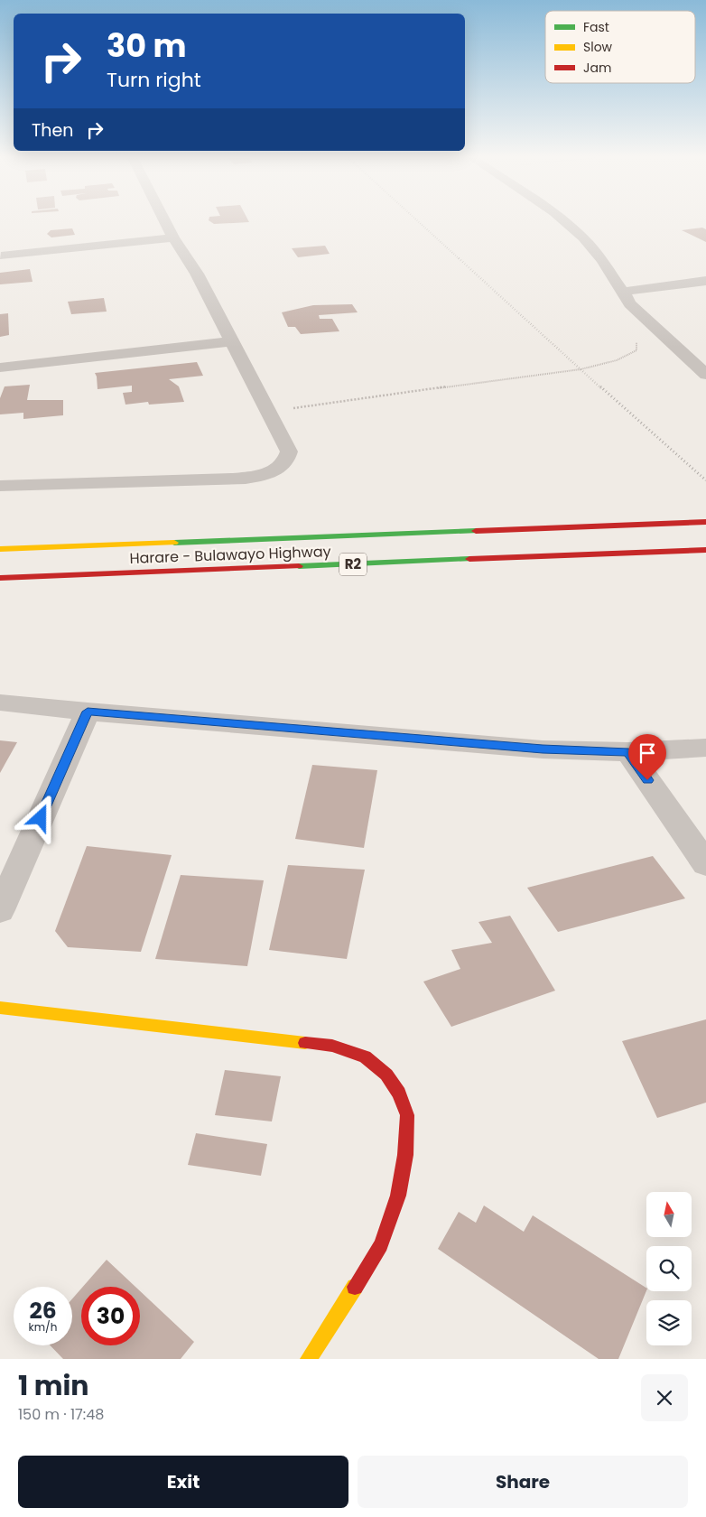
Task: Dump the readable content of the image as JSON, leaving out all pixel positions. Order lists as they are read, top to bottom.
{
  "streets": {
    "main road": ["Harare - Bulawayo Highway", "R2"]
  },
  "legend": ["Fast", "Slow", "Jam"],
  "north": "top",
  "page": {
    "turn": ["30 m", "Turn right"],
    "then": "Then",
    "speed": "26 km/h",
    "limit": "30",
    "heading": ["1 min", "150 m · 17:48"],
    "buttons": ["Exit", "Share"]
  }
}
